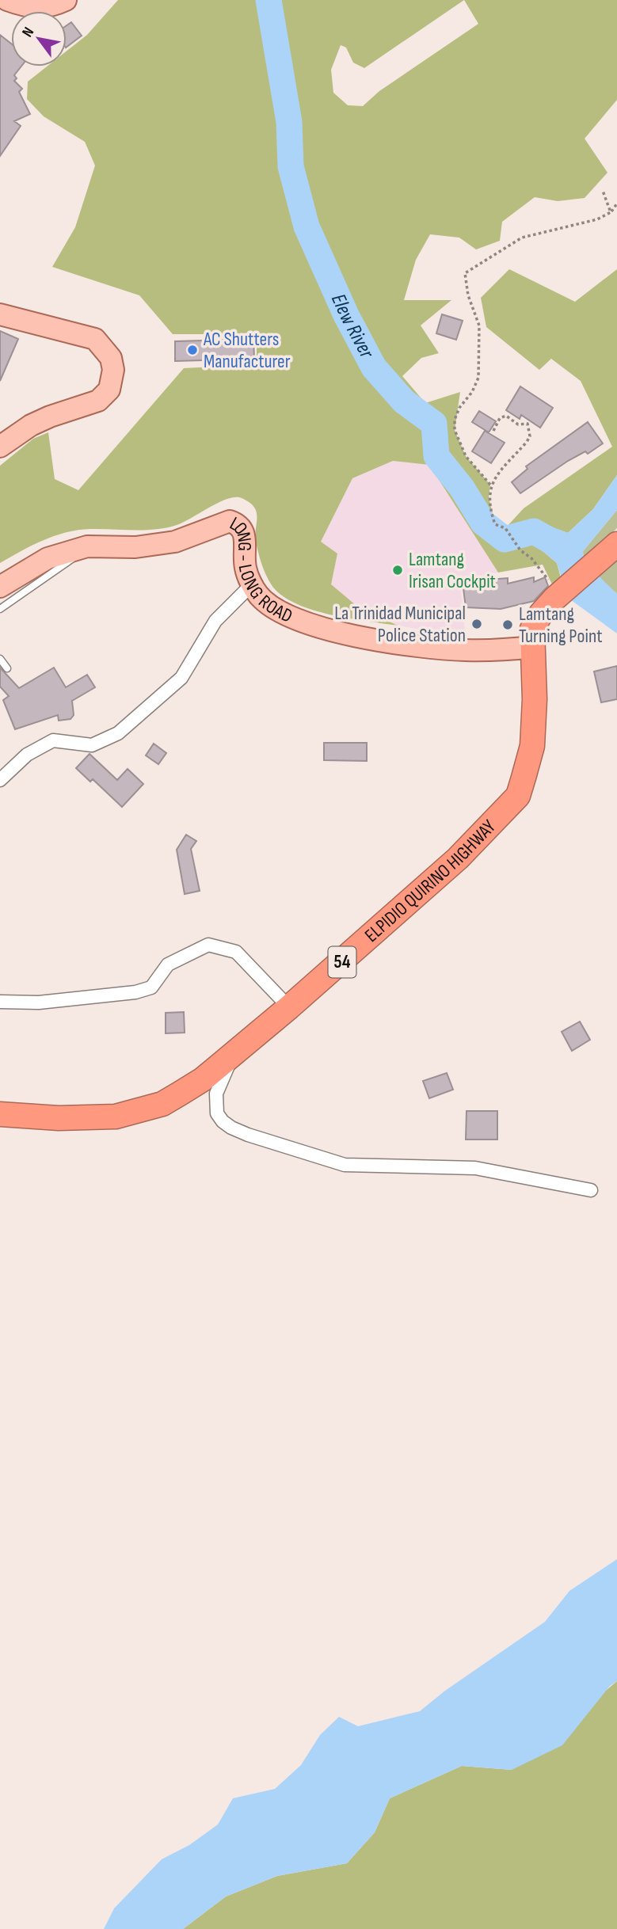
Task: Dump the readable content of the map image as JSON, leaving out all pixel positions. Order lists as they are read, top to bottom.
{
  "streets": {
    "highway": ["ELPIDIO QUIRINO HIGHWAY", "54"],
    "main road": ["LONG - LONG ROAD"]
  },
  "crossings": [
    ["LONG - LONG ROAD", "ELPIDIO QUIRINO HIGHWAY"]
  ],
  "water": ["Elew River"],
  "places": [
    "AC Shutters Manufacturer",
    "Lamtang Irisan Cockpit",
    "La Trinidad Municipal Police Station",
    "Lamtang Turning Point"
  ],
  "north": "top left"
}
